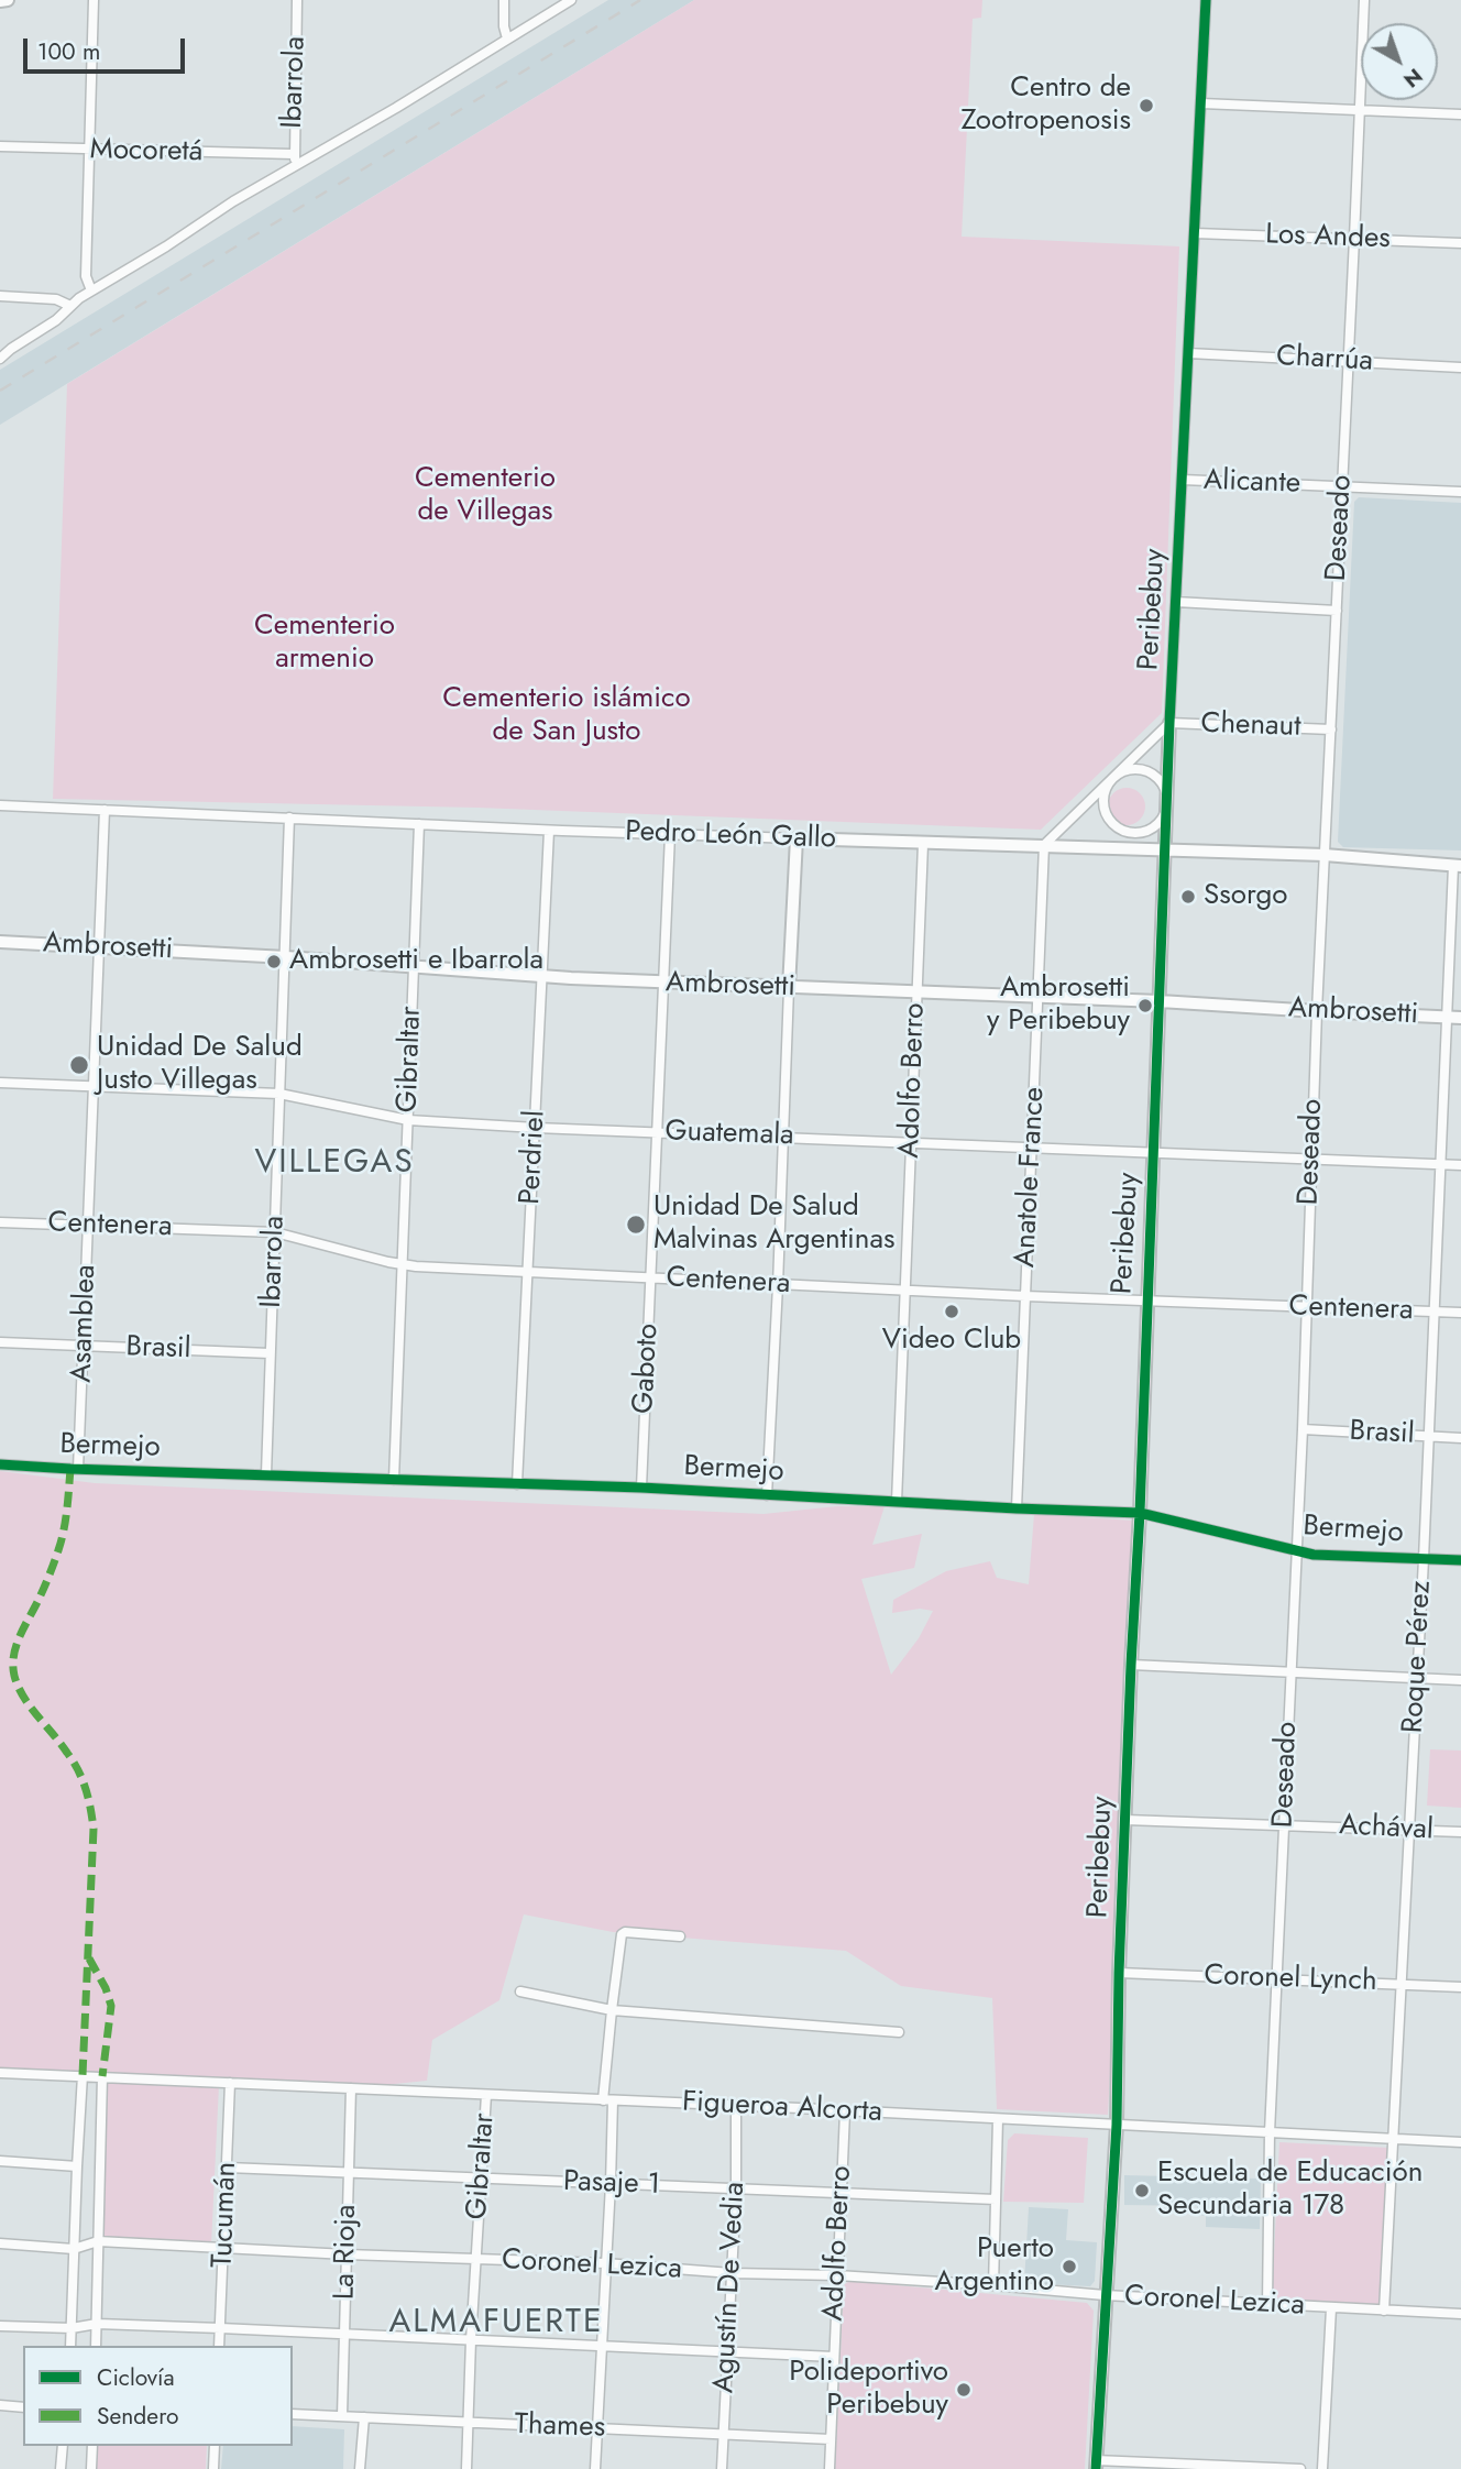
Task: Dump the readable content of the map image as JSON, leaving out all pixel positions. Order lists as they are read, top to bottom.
{
  "streets": {
    "street": [
      "Ibarrola",
      "Mocoretá",
      "Los Andes",
      "Charrúa",
      "Alicante",
      "Deseado",
      "Peribebuy",
      "Chenaut",
      "Pedro León Gallo",
      "Ambrosetti",
      "Gibraltar",
      "Adolfo Berro",
      "Guatemala",
      "Perdriel",
      "Anatole France",
      "Centenera",
      "Asamblea",
      "Brasil",
      "Gaboto",
      "Bermejo",
      "Roque Pérez",
      "Achával",
      "Coronel Lynch",
      "Figueroa Alcorta",
      "Pasaje 1",
      "Tucumán",
      "La Rioja",
      "Coronel Lezica",
      "Agustín De Vedia",
      "Thames"
    ]
  },
  "crossings": [
    ["Ibarrola", "Mocoretá"],
    ["Ibarrola", "Pedro León Gallo"],
    ["Ibarrola", "Ambrosetti"],
    ["Ibarrola", "Guatemala"],
    ["Ibarrola", "Centenera"],
    ["Ibarrola", "Brasil"],
    ["Ibarrola", "Bermejo"],
    ["Los Andes", "Deseado"],
    ["Los Andes", "Peribebuy"],
    ["Charrúa", "Deseado"],
    ["Charrúa", "Peribebuy"],
    ["Alicante", "Deseado"],
    ["Alicante", "Peribebuy"],
    ["Deseado", "Chenaut"],
    ["Deseado", "Pedro León Gallo"],
    ["Deseado", "Ambrosetti"],
    ["Deseado", "Guatemala"],
    ["Deseado", "Centenera"],
    ["Deseado", "Brasil"],
    ["Deseado", "Bermejo"],
    ["Deseado", "Achával"],
    ["Deseado", "Coronel Lynch"],
    ["Deseado", "Figueroa Alcorta"],
    ["Deseado", "Coronel Lezica"],
    ["Peribebuy", "Chenaut"],
    ["Peribebuy", "Pedro León Gallo"],
    ["Peribebuy", "Ambrosetti"],
    ["Peribebuy", "Guatemala"],
    ["Peribebuy", "Centenera"],
    ["Peribebuy", "Bermejo"],
    ["Peribebuy", "Achával"],
    ["Peribebuy", "Coronel Lynch"],
    ["Peribebuy", "Figueroa Alcorta"],
    ["Peribebuy", "Coronel Lezica"],
    ["Pedro León Gallo", "Gibraltar"],
    ["Pedro León Gallo", "Adolfo Berro"],
    ["Pedro León Gallo", "Perdriel"],
    ["Pedro León Gallo", "Anatole France"],
    ["Pedro León Gallo", "Asamblea"],
    ["Pedro León Gallo", "Gaboto"],
    ["Pedro León Gallo", "Roque Pérez"],
    ["Ambrosetti", "Gibraltar"],
    ["Ambrosetti", "Adolfo Berro"],
    ["Ambrosetti", "Perdriel"],
    ["Ambrosetti", "Anatole France"],
    ["Ambrosetti", "Asamblea"],
    ["Ambrosetti", "Gaboto"],
    ["Ambrosetti", "Roque Pérez"],
    ["Gibraltar", "Guatemala"],
    ["Gibraltar", "Centenera"],
    ["Gibraltar", "Bermejo"],
    ["Gibraltar", "Figueroa Alcorta"],
    ["Gibraltar", "Pasaje 1"],
    ["Gibraltar", "Coronel Lezica"],
    ["Gibraltar", "Thames"],
    ["Adolfo Berro", "Guatemala"],
    ["Adolfo Berro", "Centenera"],
    ["Adolfo Berro", "Bermejo"],
    ["Adolfo Berro", "Figueroa Alcorta"],
    ["Adolfo Berro", "Pasaje 1"],
    ["Adolfo Berro", "Coronel Lezica"],
    ["Adolfo Berro", "Thames"],
    ["Guatemala", "Perdriel"],
    ["Guatemala", "Anatole France"],
    ["Guatemala", "Asamblea"],
    ["Guatemala", "Gaboto"],
    ["Guatemala", "Roque Pérez"],
    ["Perdriel", "Centenera"],
    ["Perdriel", "Bermejo"],
    ["Anatole France", "Centenera"],
    ["Anatole France", "Bermejo"],
    ["Centenera", "Asamblea"],
    ["Centenera", "Gaboto"],
    ["Centenera", "Roque Pérez"],
    ["Asamblea", "Brasil"],
    ["Asamblea", "Bermejo"],
    ["Brasil", "Roque Pérez"],
    ["Gaboto", "Bermejo"],
    ["Bermejo", "Roque Pérez"],
    ["Roque Pérez", "Achával"],
    ["Roque Pérez", "Coronel Lynch"],
    ["Roque Pérez", "Figueroa Alcorta"],
    ["Roque Pérez", "Coronel Lezica"],
    ["Figueroa Alcorta", "Tucumán"],
    ["Figueroa Alcorta", "La Rioja"],
    ["Figueroa Alcorta", "Agustín De Vedia"],
    ["Pasaje 1", "Tucumán"],
    ["Pasaje 1", "La Rioja"],
    ["Pasaje 1", "Agustín De Vedia"],
    ["Tucumán", "Coronel Lezica"],
    ["La Rioja", "Coronel Lezica"],
    ["La Rioja", "Thames"],
    ["Coronel Lezica", "Agustín De Vedia"],
    ["Agustín De Vedia", "Thames"]
  ],
  "districts": ["VILLEGAS", "ALMAFUERTE"],
  "parks": ["Cementerio de Villegas", "Cementerio armenio", "Cementerio islámico de San Justo"],
  "places": [
    "Centro de Zootropenosis",
    "Ssorgo",
    "Ambrosetti e Ibarrola",
    "Ambrosetti y Peribebuy",
    "Unidad De Salud Justo Villegas",
    "Unidad De Salud Malvinas Argentinas",
    "Video Club",
    "Escuela de Educación Secundaria 178",
    "Puerto Argentino",
    "Polideportivo Peribebuy"
  ],
  "legend": ["Ciclovía", "Sendero"],
  "scale_bar": "100 m",
  "north": "bottom right"
}
